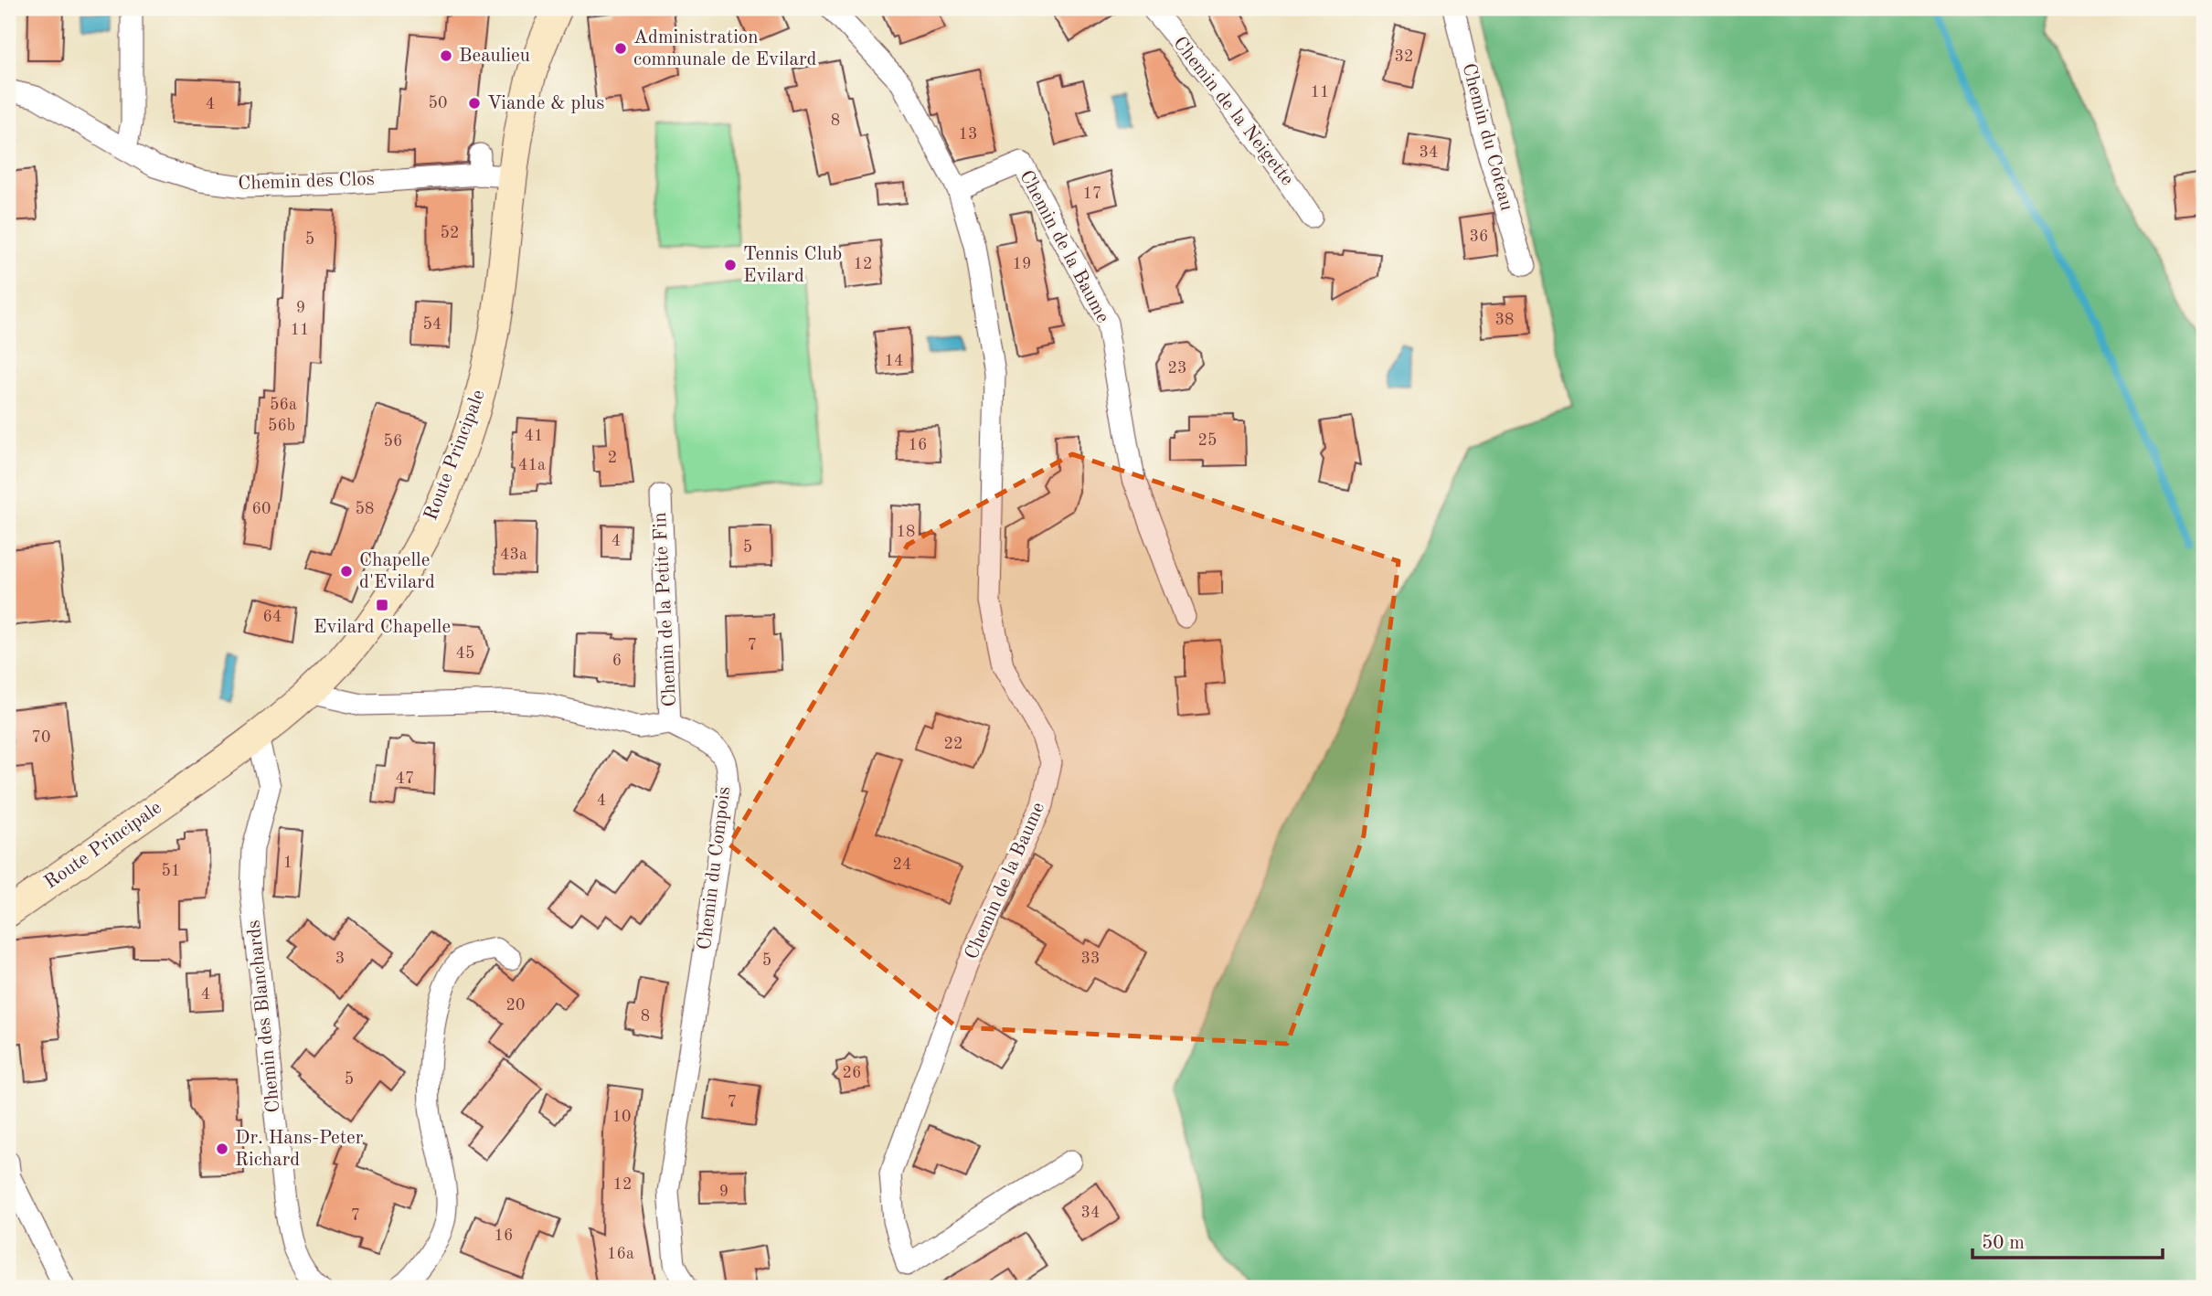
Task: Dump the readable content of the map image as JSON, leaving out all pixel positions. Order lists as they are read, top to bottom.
{
  "streets": {
    "street": [
      "Chemin de la Neigette",
      "Chemin du Coteau",
      "Chemin des Clos",
      "Chemin de la Baume",
      "Route Principale",
      "Chemin de la Petite Fin",
      "Chemin du Compois",
      "Chemin des Blanchards"
    ]
  },
  "crossings": [
    ["Chemin des Clos", "Route Principale"],
    ["Route Principale", "Chemin des Blanchards"],
    ["Chemin de la Petite Fin", "Chemin du Compois"]
  ],
  "places": {
    "other": [
      "Administration communale de Evilard",
      "Beaulieu",
      "Viande & plus",
      "Tennis Club Evilard",
      "Chapelle d'Evilard",
      "Dr. Hans-Peter Richard"
    ],
    "transit": ["Evilard Chapelle"]
  },
  "house_numbers": [
    "32",
    "11",
    "50",
    "4",
    "8",
    "13",
    "34",
    "17",
    "52",
    "36",
    "5",
    "12",
    "19",
    "9",
    "38",
    "54",
    "11",
    "14",
    "23",
    "56a",
    "56b",
    "41",
    "25",
    "56",
    "16",
    "2",
    "41a",
    "60",
    "58",
    "18",
    "4",
    "5",
    "43a",
    "64",
    "7",
    "45",
    "6",
    "70",
    "22",
    "47",
    "4",
    "1",
    "24",
    "51",
    "3",
    "33",
    "5",
    "4",
    "20",
    "8",
    "26",
    "5",
    "7",
    "10",
    "12",
    "9",
    "34",
    "7",
    "16",
    "16a"
  ],
  "scale_bar": "50 m"
}
